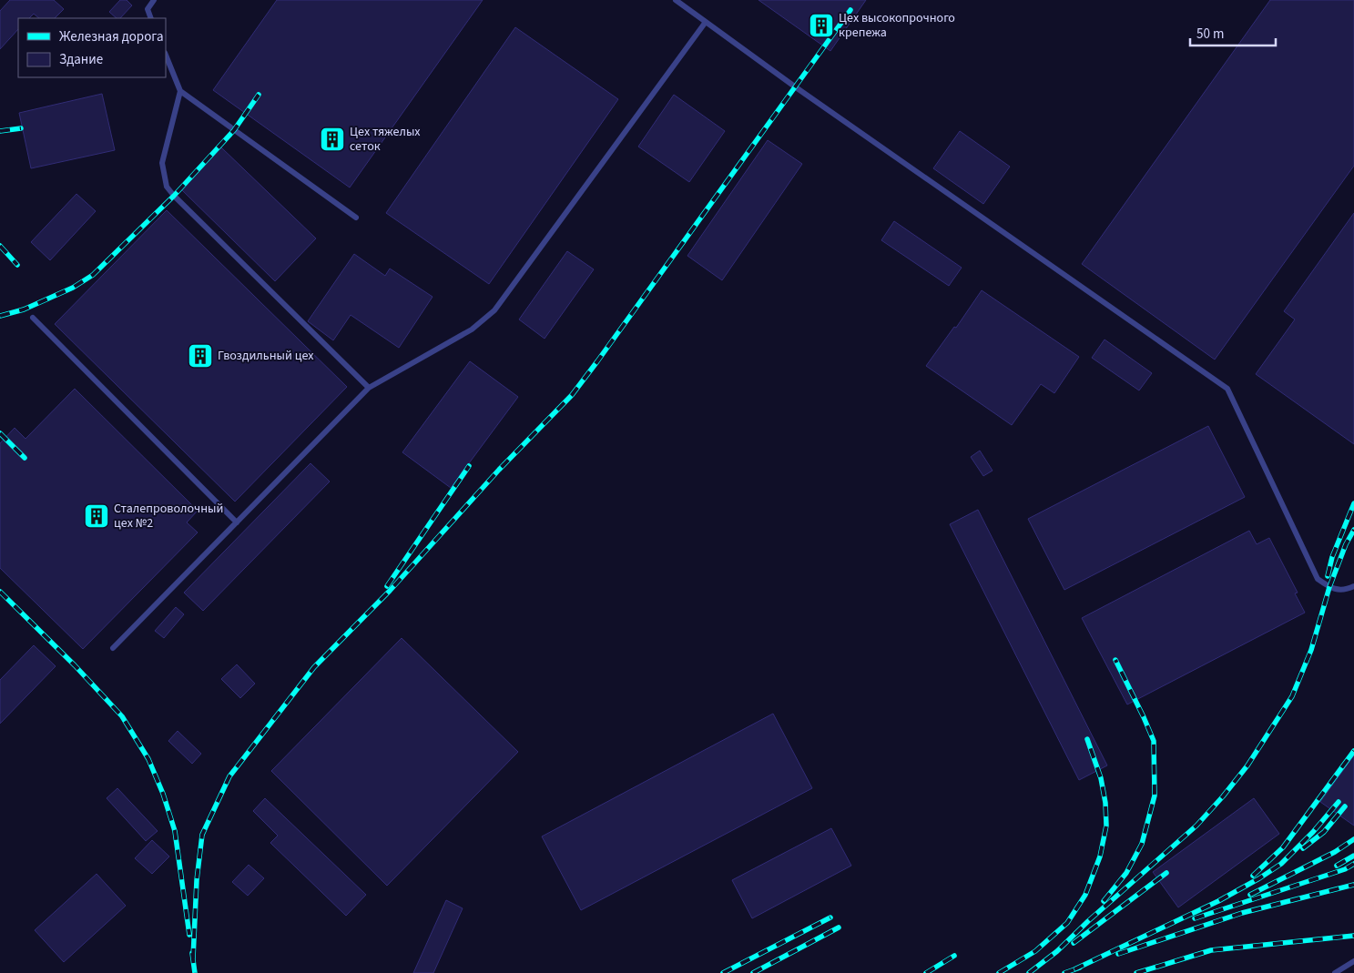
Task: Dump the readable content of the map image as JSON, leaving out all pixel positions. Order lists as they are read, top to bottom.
{
  "places": {
    "building": [
      "Цех высокопрочного крепежа",
      "Цех тяжелых сеток",
      "Гвоздильный цех",
      "Сталепроволочный цех №2"
    ]
  },
  "legend": ["Железная дорога", "Здание"],
  "scale_bar": "50 m"
}
